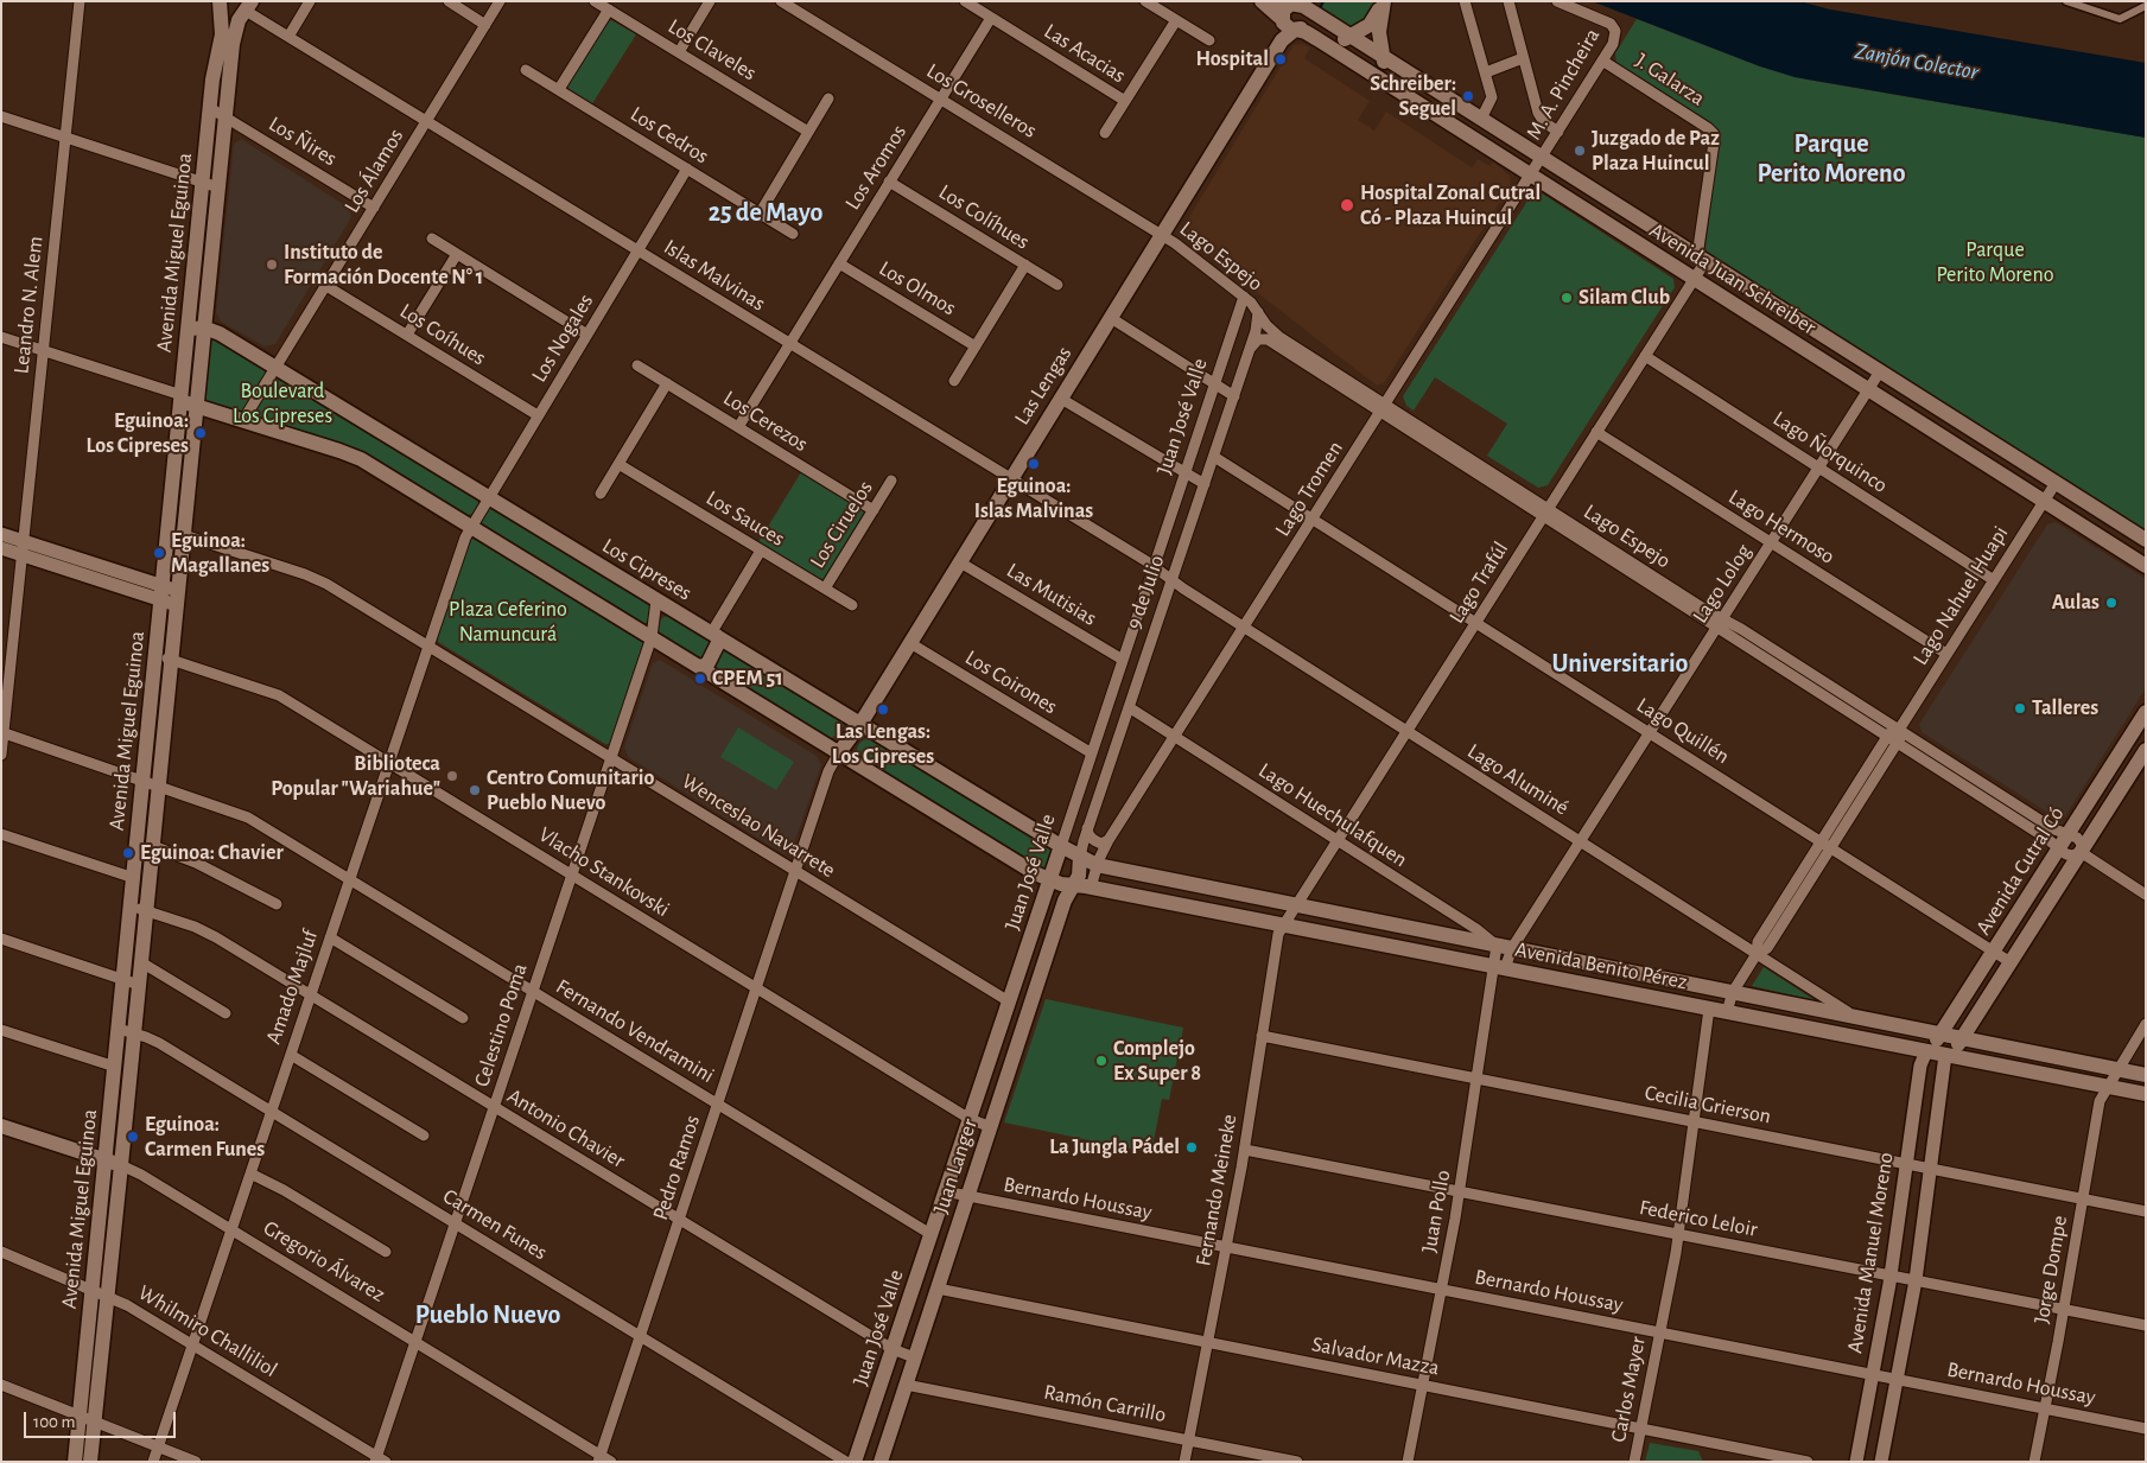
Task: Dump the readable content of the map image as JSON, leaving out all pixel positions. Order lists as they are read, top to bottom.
{
  "streets": {
    "main road": [
      "Avenida Miguel Eguinoa",
      "Avenida Juan Schreiber",
      "Las Lengas",
      "Juan José Valle",
      "Los Cipreses",
      "9 de Julio",
      "Avenida Cutral Có",
      "Avenida Benito Pérez",
      "Juan Langer",
      "Gregorio Álvarez"
    ],
    "street": [
      "Los Claveles",
      "Las Acacias",
      "J. Galarza",
      "M. A. Pincheira",
      "Los Groselleros",
      "Los Cedros",
      "Los Ñires",
      "Los Aromos",
      "Los Álamos",
      "Los Colíhues",
      "Lago Espejo",
      "Islas Malvinas",
      "Los Olmos",
      "Leandro N. Alem",
      "Los Coíhues",
      "Los Nogales",
      "Los Cerezos",
      "Lago Ñorquinco",
      "Lago Tromen",
      "Los Sauces",
      "Los Ciruelos",
      "Lago Hermoso",
      "Lago Trafúl",
      "Lago Lolog",
      "Las Mutisias",
      "Lago Nahuel Huapi",
      "Los Coirones",
      "Lago Quillén",
      "Lago Aluminé",
      "Lago Huechulafquen",
      "Wenceslao Navarrete",
      "Vlacho Stankovski",
      "Amado Majluf",
      "Celestino Poma",
      "Fernando Vendramini",
      "Cecilia Grierson",
      "Antonio Chavier",
      "Pedro Ramos",
      "Fernando Meineke",
      "Bernardo Houssay",
      "Juan Pollo",
      "Federico Leloir",
      "Carmen Funes",
      "Avenida Manuel Moreno",
      "Jorge Dompe",
      "Whilmiro Challiliol",
      "Salvador Mazza",
      "Carlos Mayer",
      "Ramón Carrillo"
    ]
  },
  "crossings": [
    ["Las Acacias", "Los Aromos"],
    ["J. Galarza", "M. A. Pincheira"],
    ["J. Galarza", "Avenida Juan Schreiber"],
    ["J. Galarza", "Lago Trafúl"],
    ["M. A. Pincheira", "Avenida Juan Schreiber"],
    ["M. A. Pincheira", "Lago Tromen"],
    ["Los Groselleros", "Los Aromos"],
    ["Los Groselleros", "Lago Espejo"],
    ["Los Groselleros", "Las Lengas"],
    ["Los Cedros", "Los Nogales"],
    ["Los Ñires", "Los Álamos"],
    ["Los Ñires", "Avenida Miguel Eguinoa"],
    ["Los Aromos", "Los Colíhues"],
    ["Los Aromos", "Islas Malvinas"],
    ["Los Aromos", "Los Olmos"],
    ["Los Aromos", "Los Cerezos"],
    ["Los Álamos", "Islas Malvinas"],
    ["Los Álamos", "Los Coíhues"],
    ["Los Álamos", "Los Cipreses"],
    ["Avenida Miguel Eguinoa", "Islas Malvinas"],
    ["Avenida Miguel Eguinoa", "Los Cipreses"],
    ["Avenida Miguel Eguinoa", "Wenceslao Navarrete"],
    ["Avenida Miguel Eguinoa", "Vlacho Stankovski"],
    ["Avenida Miguel Eguinoa", "Fernando Vendramini"],
    ["Avenida Miguel Eguinoa", "Antonio Chavier"],
    ["Avenida Miguel Eguinoa", "Carmen Funes"],
    ["Avenida Miguel Eguinoa", "Gregorio Álvarez"],
    ["Avenida Miguel Eguinoa", "Whilmiro Challiliol"],
    ["Lago Espejo", "Las Lengas"],
    ["Lago Espejo", "Juan José Valle"],
    ["Lago Espejo", "Lago Tromen"],
    ["Lago Espejo", "Lago Trafúl"],
    ["Lago Espejo", "Lago Lolog"],
    ["Lago Espejo", "9 de Julio"],
    ["Lago Espejo", "Lago Nahuel Huapi"],
    ["Lago Espejo", "Avenida Cutral Có"],
    ["Islas Malvinas", "Los Nogales"],
    ["Islas Malvinas", "Las Lengas"],
    ["Islas Malvinas", "Juan José Valle"],
    ["Islas Malvinas", "9 de Julio"],
    ["Islas Malvinas", "Lago Aluminé"],
    ["Avenida Juan Schreiber", "Las Lengas"],
    ["Avenida Juan Schreiber", "Lago Tromen"],
    ["Avenida Juan Schreiber", "Lago Trafúl"],
    ["Avenida Juan Schreiber", "Lago Lolog"],
    ["Avenida Juan Schreiber", "Lago Nahuel Huapi"],
    ["Leandro N. Alem", "Fernando Vendramini"],
    ["Los Coíhues", "Los Nogales"],
    ["Los Nogales", "Los Cipreses"],
    ["Los Nogales", "Amado Majluf"],
    ["Las Lengas", "Los Cipreses"],
    ["Las Lengas", "Las Mutisias"],
    ["Las Lengas", "Los Coirones"],
    ["Las Lengas", "Pedro Ramos"],
    ["Juan José Valle", "Los Cipreses"],
    ["Juan José Valle", "Las Mutisias"],
    ["Juan José Valle", "Los Coirones"],
    ["Juan José Valle", "Wenceslao Navarrete"],
    ["Juan José Valle", "Vlacho Stankovski"],
    ["Juan José Valle", "Avenida Benito Pérez"],
    ["Juan José Valle", "Fernando Vendramini"],
    ["Juan José Valle", "Antonio Chavier"],
    ["Juan José Valle", "Bernardo Houssay"],
    ["Los Cerezos", "Los Ciruelos"],
    ["Lago Ñorquinco", "Lago Trafúl"],
    ["Lago Ñorquinco", "Lago Lolog"],
    ["Lago Ñorquinco", "Lago Nahuel Huapi"],
    ["Lago Tromen", "Lago Quillén"],
    ["Lago Tromen", "Lago Aluminé"],
    ["Lago Tromen", "Lago Huechulafquen"],
    ["Lago Tromen", "Avenida Benito Pérez"],
    ["Los Sauces", "Los Ciruelos"],
    ["Lago Hermoso", "Lago Trafúl"],
    ["Lago Hermoso", "Lago Lolog"],
    ["Lago Hermoso", "Lago Nahuel Huapi"],
    ["Los Cipreses", "9 de Julio"],
    ["Los Cipreses", "Avenida Benito Pérez"],
    ["Los Cipreses", "Celestino Poma"],
    ["Lago Trafúl", "Lago Quillén"],
    ["Lago Trafúl", "Lago Aluminé"],
    ["Lago Trafúl", "Lago Huechulafquen"],
    ["Lago Trafúl", "Avenida Benito Pérez"],
    ["Lago Trafúl", "Fernando Meineke"],
    ["Lago Lolog", "Lago Quillén"],
    ["Lago Lolog", "Lago Aluminé"],
    ["Lago Lolog", "Lago Huechulafquen"],
    ["Lago Lolog", "Avenida Benito Pérez"],
    ["Lago Lolog", "Juan Pollo"],
    ["9 de Julio", "Lago Quillén"],
    ["9 de Julio", "Lago Aluminé"],
    ["9 de Julio", "Lago Huechulafquen"],
    ["9 de Julio", "Avenida Benito Pérez"],
    ["9 de Julio", "Juan Langer"],
    ["Lago Nahuel Huapi", "Lago Quillén"],
    ["Lago Nahuel Huapi", "Lago Aluminé"],
    ["Lago Nahuel Huapi", "Avenida Benito Pérez"],
    ["Lago Quillén", "Avenida Cutral Có"],
    ["Lago Aluminé", "Avenida Benito Pérez"],
    ["Lago Huechulafquen", "Avenida Benito Pérez"],
    ["Wenceslao Navarrete", "Amado Majluf"],
    ["Wenceslao Navarrete", "Celestino Poma"],
    ["Wenceslao Navarrete", "Pedro Ramos"],
    ["Avenida Cutral Có", "Avenida Benito Pérez"],
    ["Avenida Cutral Có", "Avenida Manuel Moreno"],
    ["Vlacho Stankovski", "Amado Majluf"],
    ["Vlacho Stankovski", "Celestino Poma"],
    ["Vlacho Stankovski", "Juan Langer"],
    ["Vlacho Stankovski", "Pedro Ramos"],
    ["Avenida Benito Pérez", "Juan Langer"],
    ["Avenida Benito Pérez", "Fernando Meineke"],
    ["Avenida Benito Pérez", "Juan Pollo"],
    ["Avenida Benito Pérez", "Avenida Manuel Moreno"],
    ["Avenida Benito Pérez", "Jorge Dompe"],
    ["Avenida Benito Pérez", "Carlos Mayer"],
    ["Amado Majluf", "Fernando Vendramini"],
    ["Amado Majluf", "Antonio Chavier"],
    ["Amado Majluf", "Carmen Funes"],
    ["Amado Majluf", "Gregorio Álvarez"],
    ["Amado Majluf", "Whilmiro Challiliol"],
    ["Celestino Poma", "Fernando Vendramini"],
    ["Celestino Poma", "Antonio Chavier"],
    ["Celestino Poma", "Carmen Funes"],
    ["Celestino Poma", "Gregorio Álvarez"],
    ["Celestino Poma", "Whilmiro Challiliol"],
    ["Fernando Vendramini", "Pedro Ramos"],
    ["Cecilia Grierson", "Fernando Meineke"],
    ["Cecilia Grierson", "Juan Pollo"],
    ["Cecilia Grierson", "Avenida Manuel Moreno"],
    ["Cecilia Grierson", "Jorge Dompe"],
    ["Cecilia Grierson", "Carlos Mayer"],
    ["Antonio Chavier", "Juan Langer"],
    ["Antonio Chavier", "Pedro Ramos"],
    ["Juan Langer", "Bernardo Houssay"],
    ["Juan Langer", "Salvador Mazza"],
    ["Juan Langer", "Ramón Carrillo"],
    ["Pedro Ramos", "Carmen Funes"],
    ["Pedro Ramos", "Gregorio Álvarez"],
    ["Fernando Meineke", "Bernardo Houssay"],
    ["Fernando Meineke", "Federico Leloir"],
    ["Fernando Meineke", "Salvador Mazza"],
    ["Fernando Meineke", "Ramón Carrillo"],
    ["Bernardo Houssay", "Juan Pollo"],
    ["Bernardo Houssay", "Avenida Manuel Moreno"],
    ["Bernardo Houssay", "Jorge Dompe"],
    ["Bernardo Houssay", "Carlos Mayer"],
    ["Juan Pollo", "Federico Leloir"],
    ["Juan Pollo", "Salvador Mazza"],
    ["Federico Leloir", "Avenida Manuel Moreno"],
    ["Federico Leloir", "Jorge Dompe"],
    ["Federico Leloir", "Carlos Mayer"],
    ["Salvador Mazza", "Carlos Mayer"]
  ],
  "districts": [
    "Parque Perito Moreno",
    "25 de Mayo",
    "Universitario",
    "Pueblo Nuevo"
  ],
  "water": ["Zanjón Colector"],
  "parks": ["Parque Perito Moreno", "Boulevard Los Cipreses", "Plaza Ceferino Namuncurá"],
  "places": [
    "Hospital",
    "Schreiber: Seguel",
    "Juzgado de Paz Plaza Huincul",
    "Hospital Zonal Cutral Có - Plaza Huincul",
    "Instituto de Formación Docente N° 1",
    "Silam Club",
    "Eguinoa: Los Cipreses",
    "Eguinoa: Islas Malvinas",
    "Eguinoa: Magallanes",
    "Aulas",
    "CPEM 51",
    "Talleres",
    "Las Lengas: Los Cipreses",
    "Biblioteca Popular \"Wariahue\"",
    "Centro Comunitario Pueblo Nuevo",
    "Eguinoa: Chavier",
    "Complejo Ex Super 8",
    "Eguinoa: Carmen Funes",
    "La Jungla Pádel"
  ],
  "scale_bar": "100 m"
}
